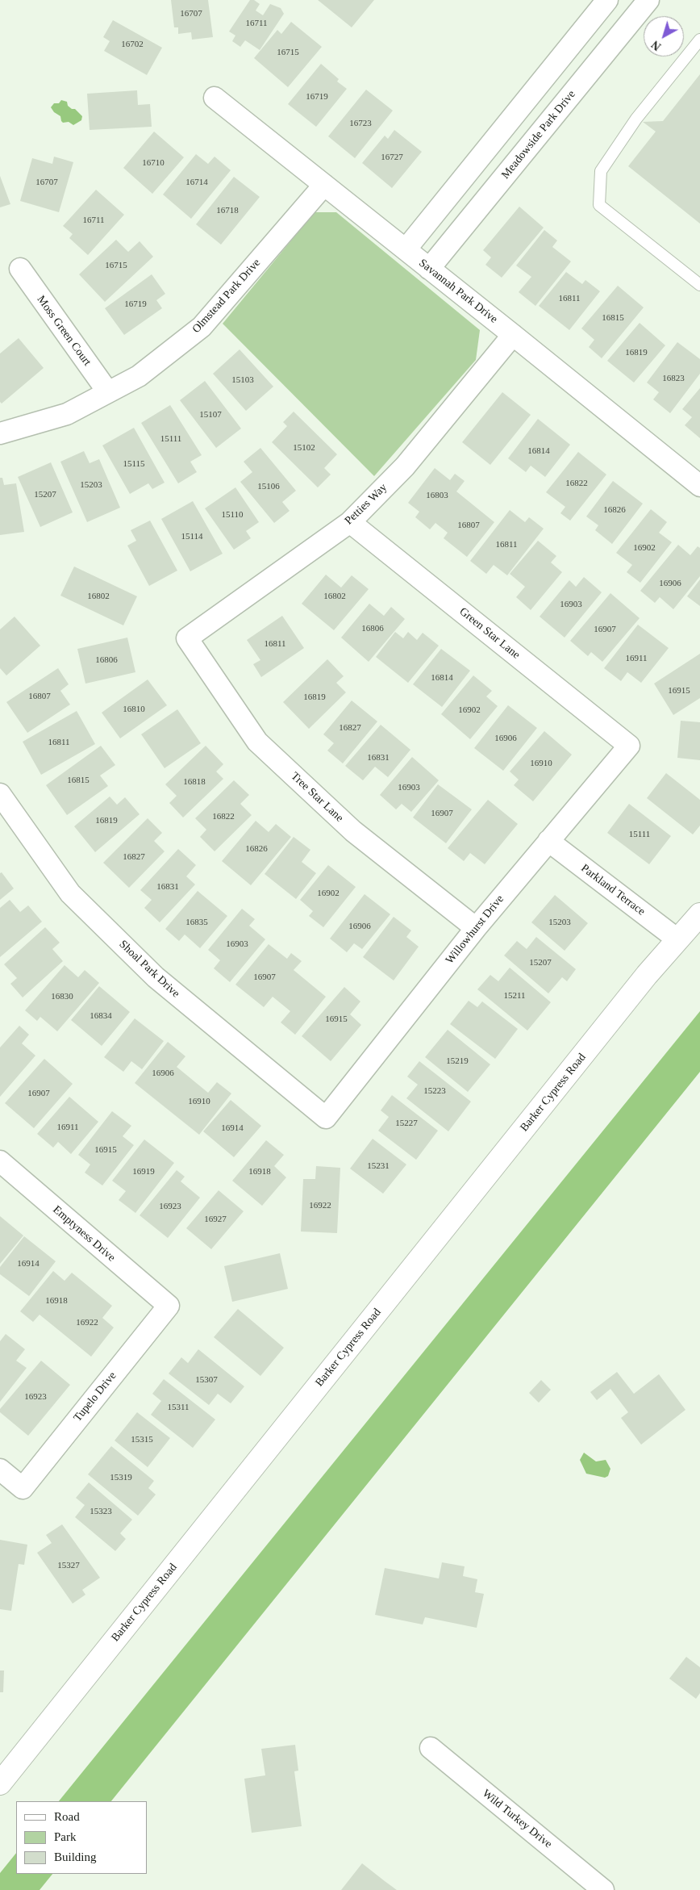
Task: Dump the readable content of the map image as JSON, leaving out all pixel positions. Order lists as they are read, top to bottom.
{
  "streets": {
    "street": [
      "Meadowside Park Drive",
      "Savannah Park Drive",
      "Olmstead Park Drive",
      "Moss Green Court",
      "Petties Way",
      "Green Star Lane",
      "Tree Star Lane",
      "Parkland Terrace",
      "Willowhurst Drive",
      "Shoal Park Drive",
      "Barker Cypress Road",
      "Emptyness Drive",
      "Tupelo Drive",
      "Wild Turkey Drive"
    ]
  },
  "crossings": [
    ["Meadowside Park Drive", "Savannah Park Drive"],
    ["Savannah Park Drive", "Olmstead Park Drive"],
    ["Savannah Park Drive", "Petties Way"],
    ["Olmstead Park Drive", "Moss Green Court"],
    ["Petties Way", "Green Star Lane"],
    ["Petties Way", "Tree Star Lane"],
    ["Green Star Lane", "Willowhurst Drive"],
    ["Tree Star Lane", "Willowhurst Drive"],
    ["Parkland Terrace", "Willowhurst Drive"],
    ["Parkland Terrace", "Barker Cypress Road"],
    ["Willowhurst Drive", "Shoal Park Drive"],
    ["Emptyness Drive", "Tupelo Drive"]
  ],
  "house_numbers": [
    "16707",
    "16711",
    "16702",
    "16715",
    "16719",
    "16723",
    "16727",
    "16710",
    "16707",
    "16714",
    "16718",
    "16711",
    "16715",
    "16811",
    "16719",
    "16815",
    "16819",
    "16823",
    "15103",
    "15107",
    "15111",
    "15102",
    "16814",
    "15115",
    "16822",
    "15203",
    "15106",
    "15207",
    "16803",
    "16826",
    "15110",
    "16807",
    "15114",
    "16811",
    "16902",
    "16906",
    "16802",
    "16802",
    "16903",
    "16806",
    "16907",
    "16811",
    "16911",
    "16806",
    "16814",
    "16915",
    "16807",
    "16819",
    "16810",
    "16902",
    "16827",
    "16906",
    "16811",
    "16831",
    "16910",
    "16815",
    "16818",
    "16903",
    "16907",
    "16822",
    "16819",
    "15111",
    "16826",
    "16827",
    "16831",
    "16902",
    "16835",
    "15203",
    "16906",
    "16903",
    "15207",
    "16907",
    "15211",
    "16830",
    "16834",
    "16915",
    "15219",
    "16906",
    "15223",
    "16907",
    "16910",
    "15227",
    "16911",
    "16914",
    "16915",
    "15231",
    "16919",
    "16918",
    "16922",
    "16923",
    "16927",
    "16914",
    "16918",
    "16922",
    "15307",
    "16923",
    "15311",
    "15315",
    "15319",
    "15323",
    "15327"
  ],
  "legend": ["Road", "Park", "Building"],
  "north": "bottom left"
}
